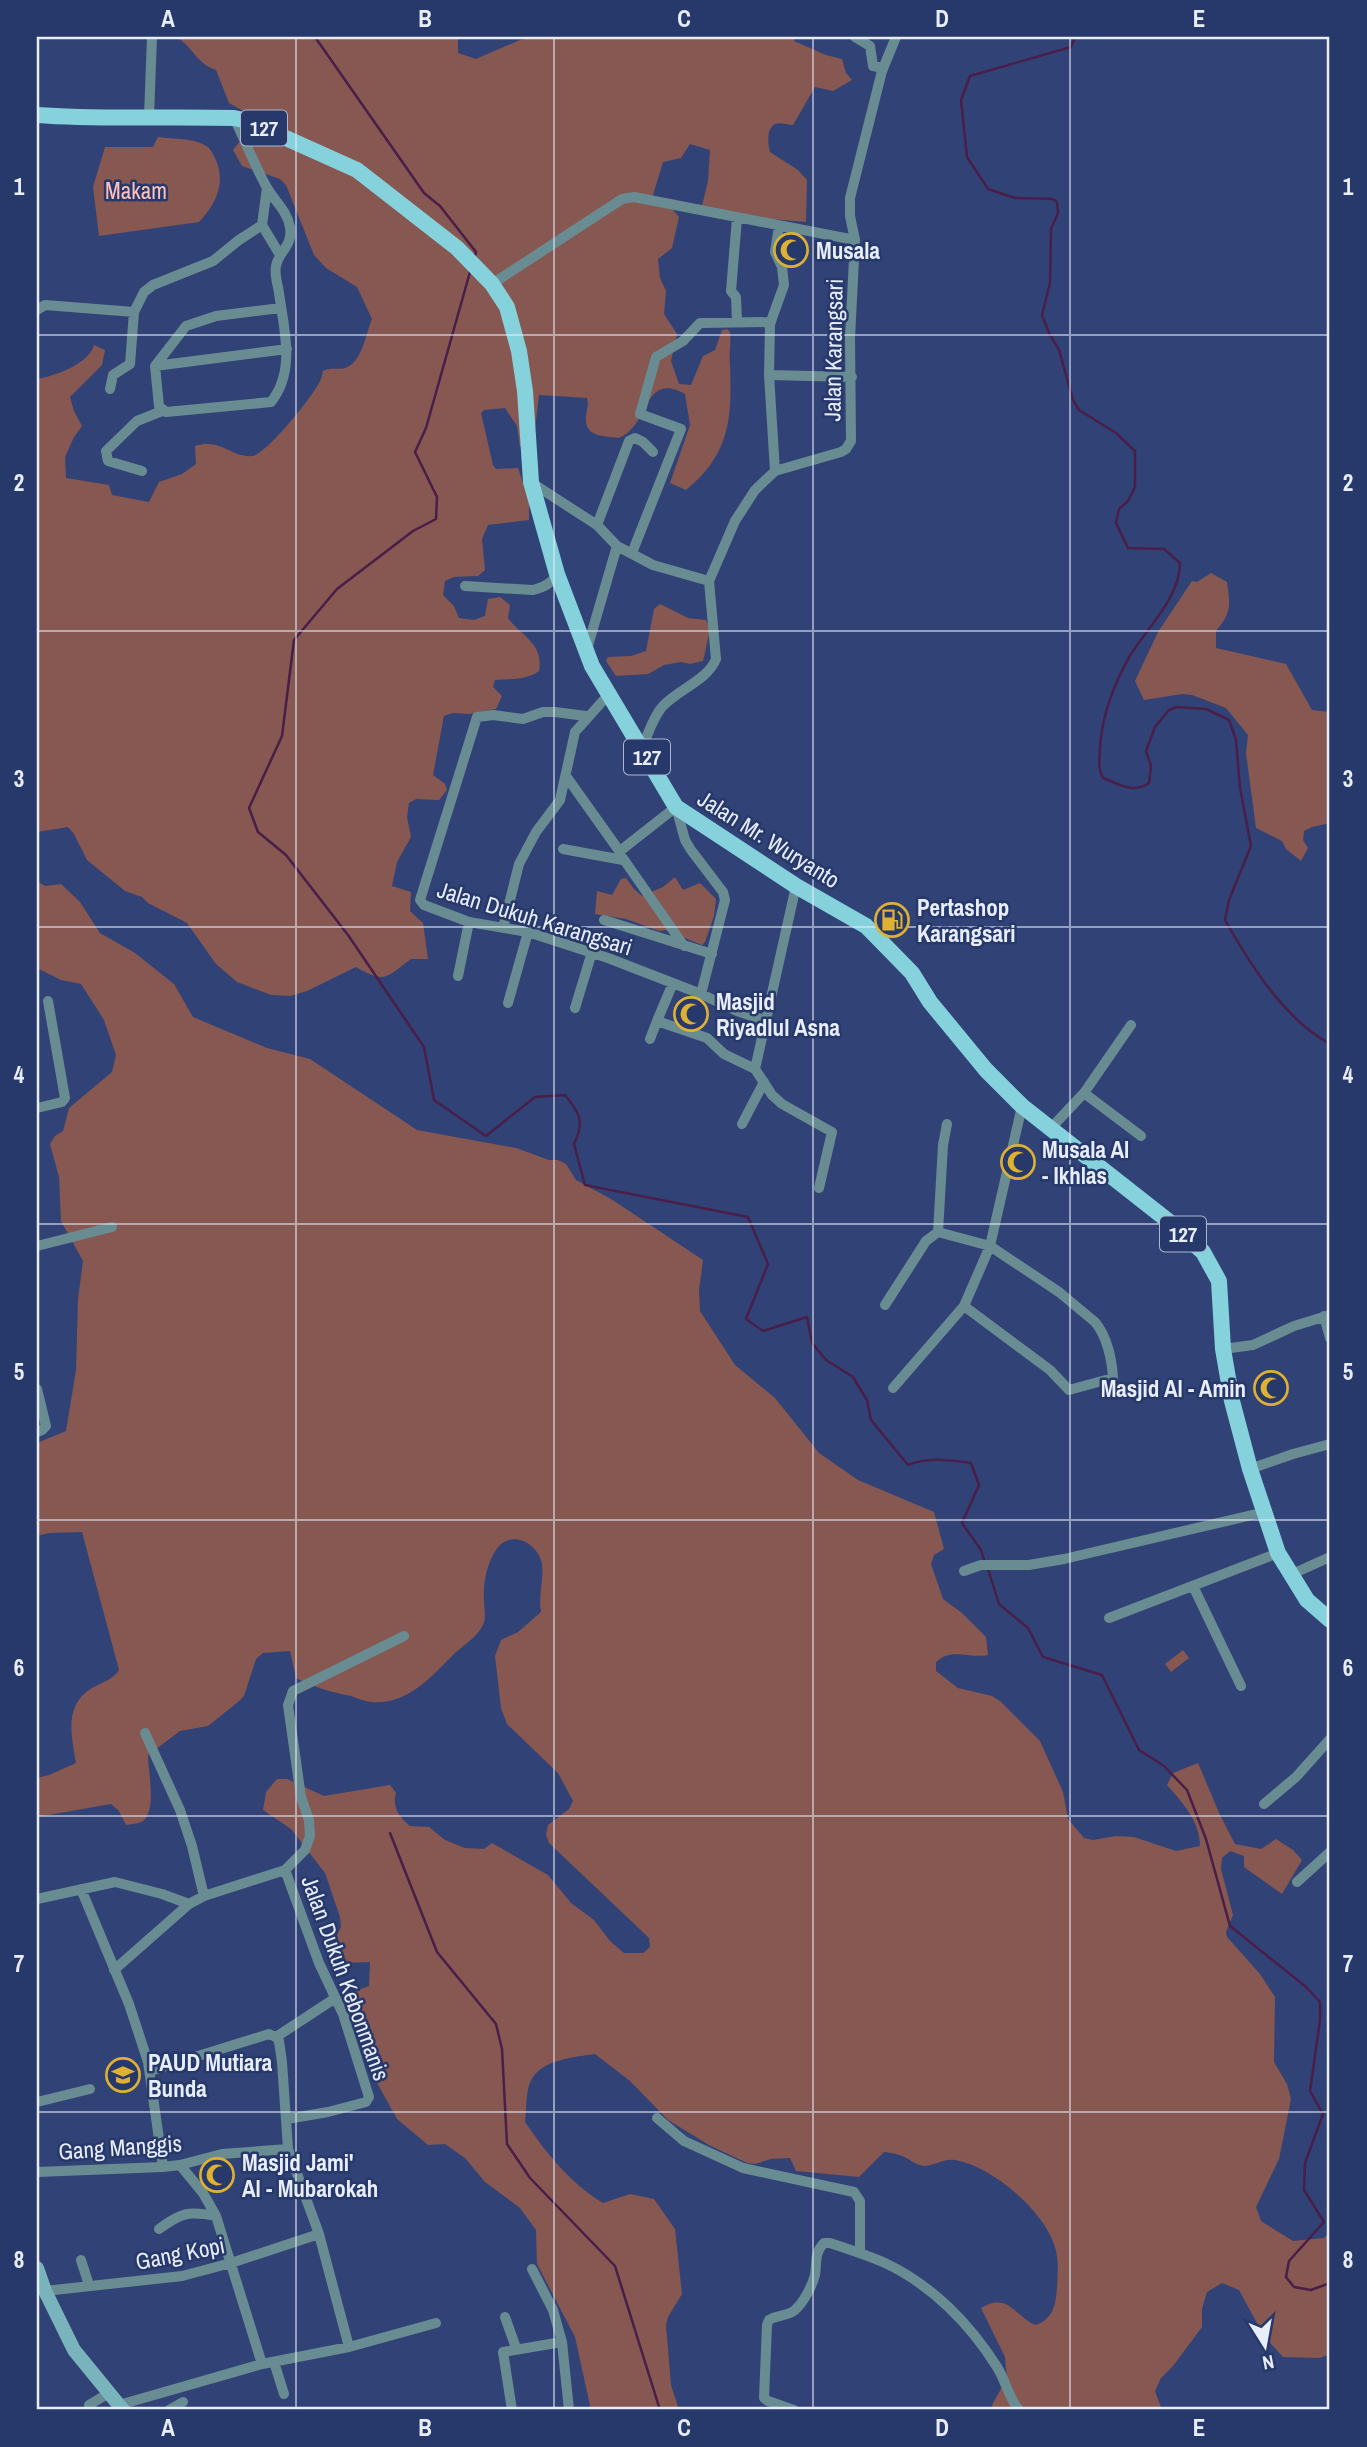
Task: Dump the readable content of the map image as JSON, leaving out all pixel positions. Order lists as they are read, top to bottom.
{
  "streets": {
    "main road": ["127", "Jalan Mr. Wuryanto"],
    "street": [
      "Jalan Karangsari",
      "Jalan Dukuh Karangsari",
      "Jalan Dukuh Kebonmanis",
      "Gang Manggis",
      "Gang Kopi"
    ]
  },
  "parks": ["Makam"],
  "places": {
    "mosque": [
      "Musala",
      "Masjid Riyadlul Asna",
      "Musala Al - Ikhlas",
      "Masjid Al - Amin",
      "Masjid Jami' Al - Mubarokah"
    ],
    "fuel station": ["Pertashop Karangsari"],
    "school or university": ["PAUD Mutiara Bunda"]
  },
  "north": "bottom",
  "grid": {
    "columns": [
      "A",
      "B",
      "C",
      "D",
      "E"
    ],
    "rows": [
      "1",
      "2",
      "3",
      "4",
      "5",
      "6",
      "7",
      "8"
    ]
  }
}
